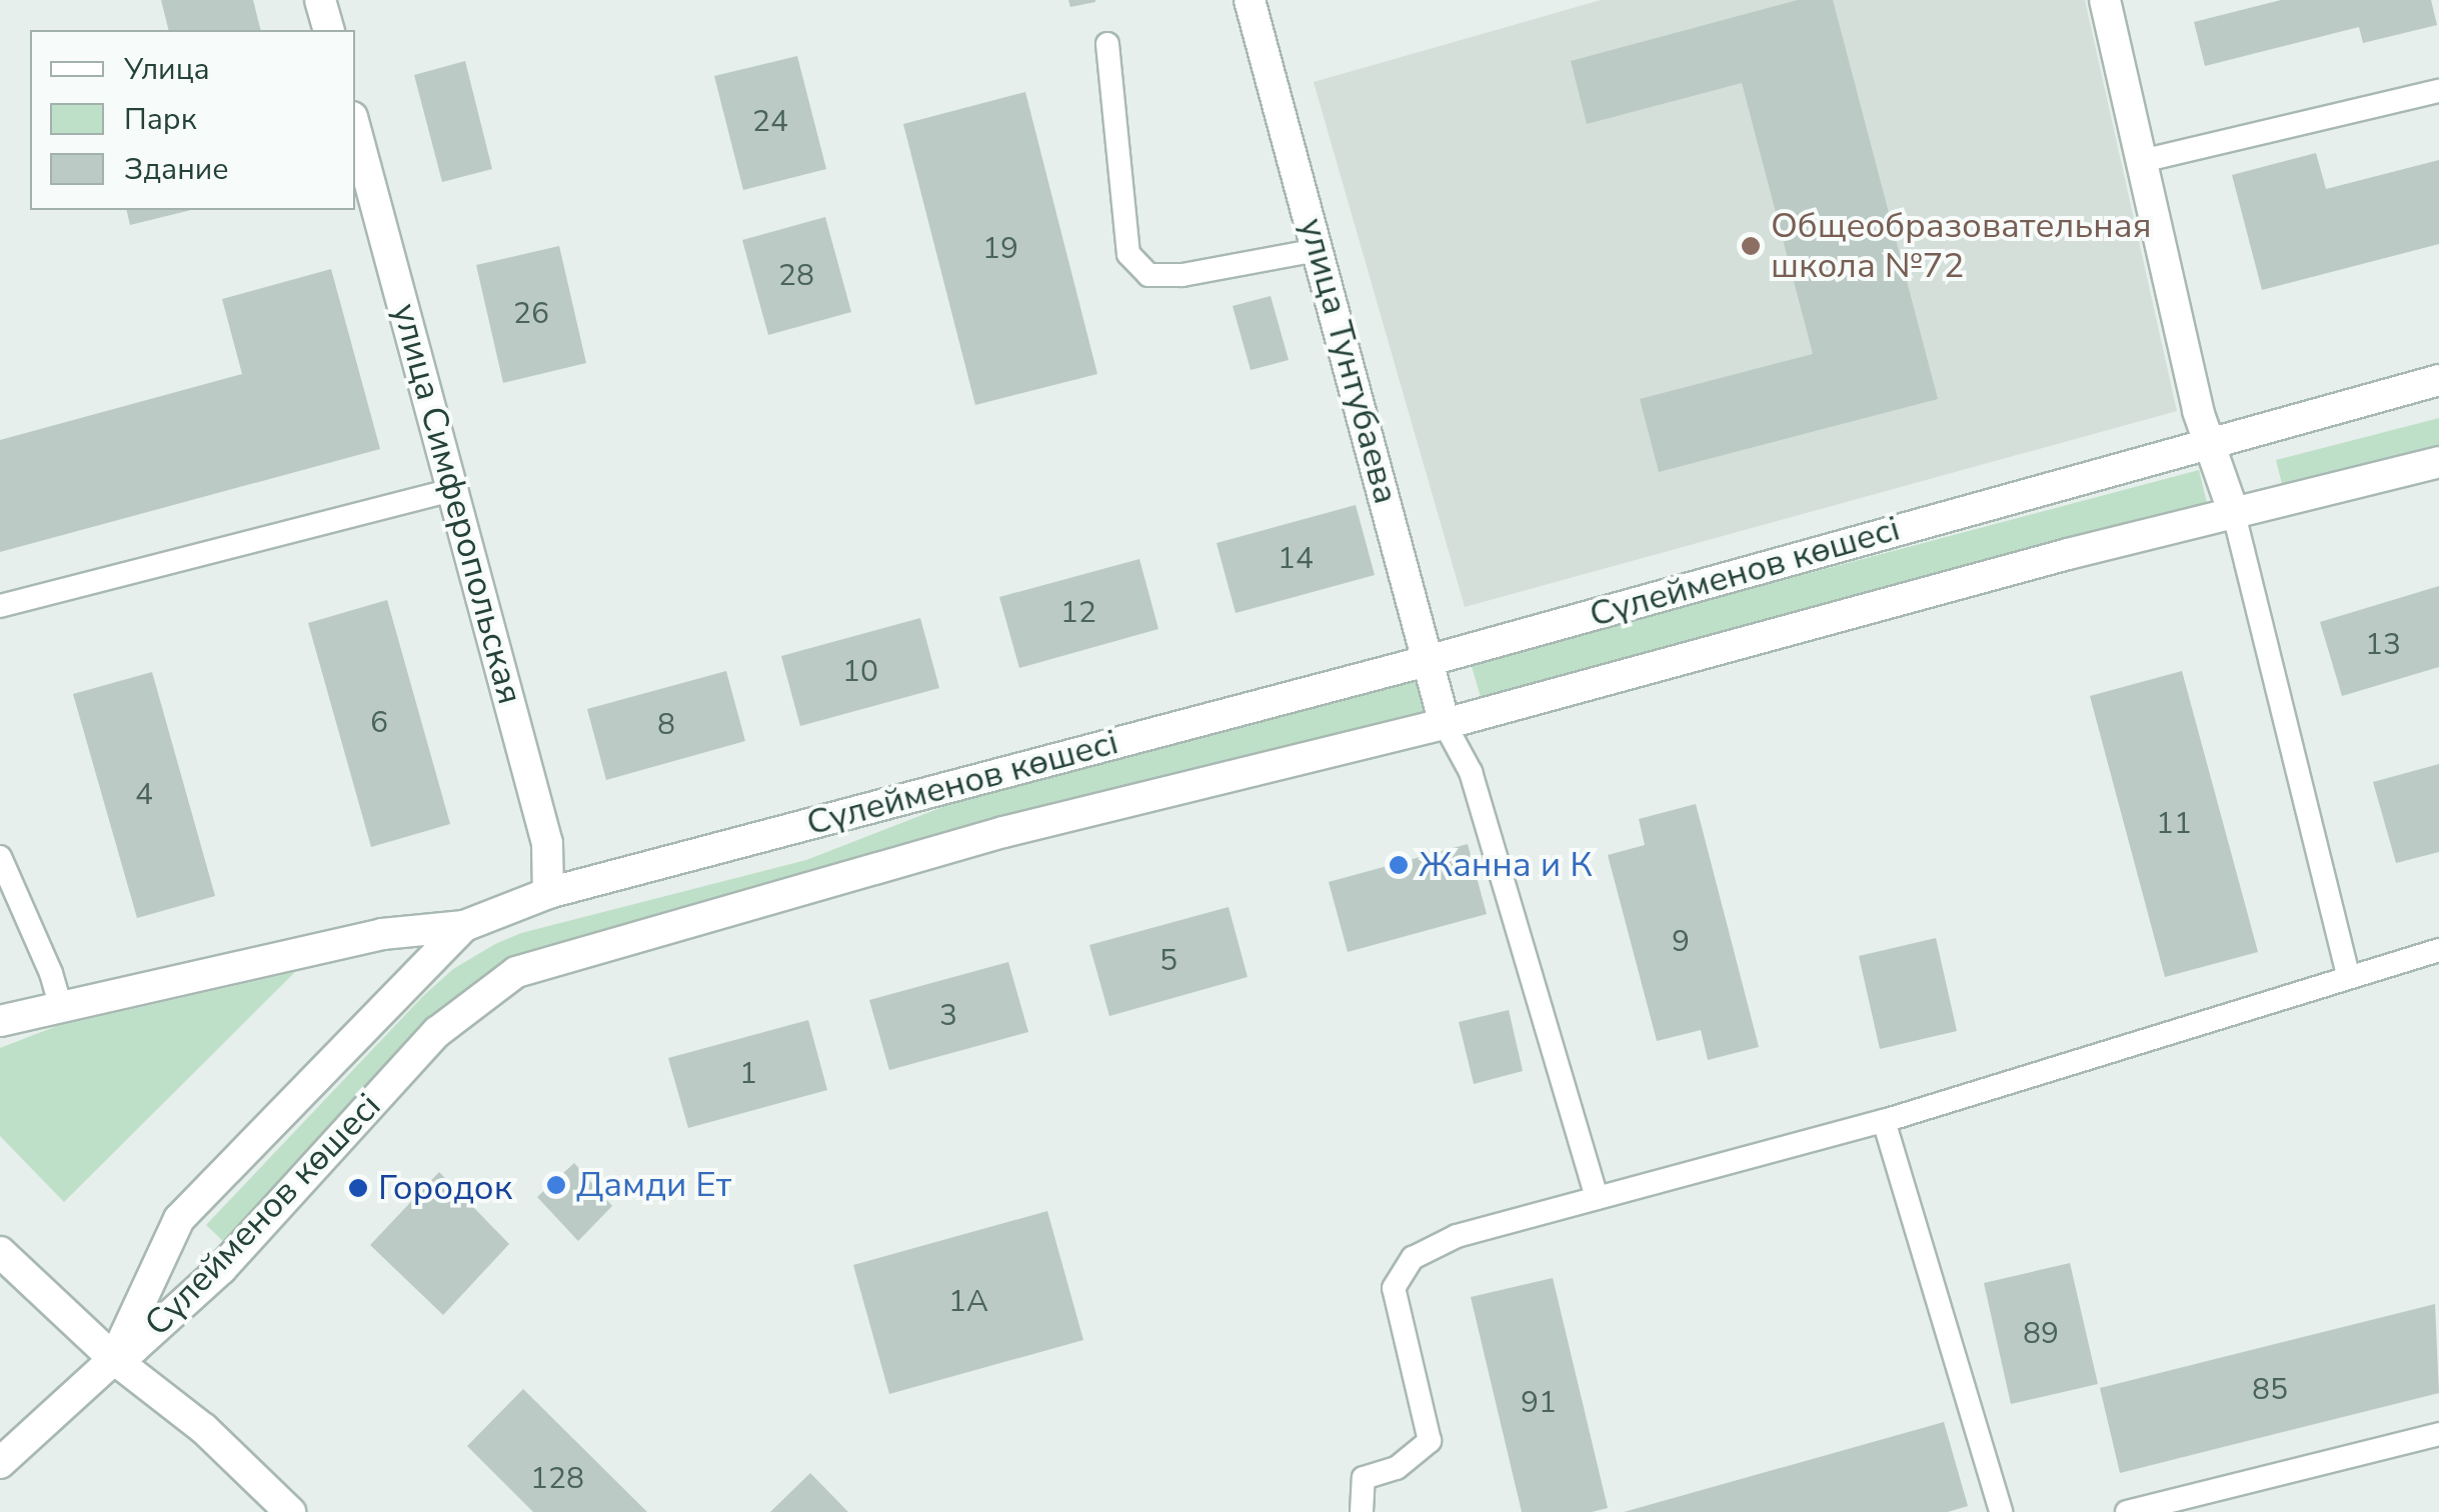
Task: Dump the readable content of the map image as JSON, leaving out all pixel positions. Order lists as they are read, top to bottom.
{
  "streets": {
    "street": ["улица Тунтубаева", "улица Симферопольская", "Сүлейменов көшесі"]
  },
  "crossings": [
    ["улица Тунтубаева", "Сүлейменов көшесі"],
    ["улица Симферопольская", "Сүлейменов көшесі"]
  ],
  "places": [
    "Общеобразовательная школа №72",
    "Жанна и К",
    "Дамди Ет",
    "Городок"
  ],
  "house_numbers": [
    "24",
    "19",
    "28",
    "26",
    "14",
    "12",
    "13",
    "10",
    "6",
    "8",
    "4",
    "11",
    "9",
    "5",
    "3",
    "1",
    "1А",
    "89",
    "85",
    "91",
    "128"
  ],
  "legend": ["Улица", "Парк", "Здание"]
}
